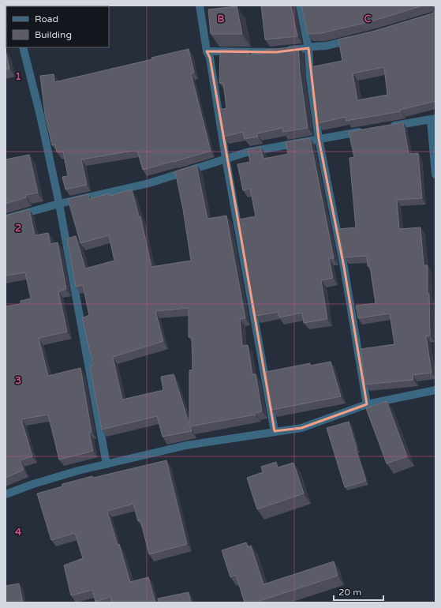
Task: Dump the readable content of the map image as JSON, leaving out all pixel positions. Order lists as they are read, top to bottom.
{
  "legend": ["Road", "Building"],
  "scale_bar": "20 m",
  "grid": {
    "columns": ["B", "C"],
    "rows": [
      "1",
      "2",
      "3",
      "4"
    ]
  }
}
